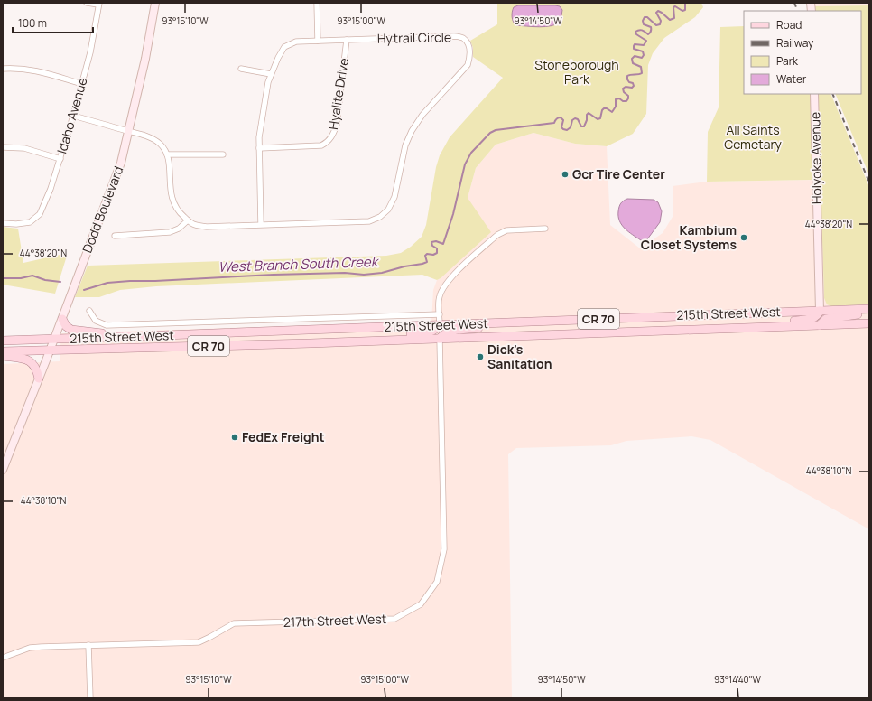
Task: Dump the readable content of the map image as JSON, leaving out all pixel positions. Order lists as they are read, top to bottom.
{
  "streets": {
    "main road": [
      "Holyoke Avenue",
      "Dodd Boulevard",
      "215th Street West",
      "CR 70"
    ],
    "street": [
      "Hytrail Circle",
      "Hyalite Drive",
      "Idaho Avenue",
      "217th Street West"
    ]
  },
  "crossings": [
    ["Hytrail Circle", "Hyalite Drive"],
    ["Holyoke Avenue", "215th Street West"],
    ["Dodd Boulevard", "215th Street West"],
    ["215th Street West", "217th Street West"]
  ],
  "water": ["West Branch South Creek"],
  "parks": ["Stoneborough Park", "All Saints Cemetary"],
  "places": [
    "Gcr Tire Center",
    "Kambium Closet Systems",
    "Dick's Sanitation",
    "FedEx Freight"
  ],
  "legend": [
    "Road",
    "Railway",
    "Park",
    "Water"
  ],
  "scale_bar": "100 m",
  "coordinates": [
    "93°15'10\"W",
    "93°15'00\"W",
    "93°14'50\"W",
    "44°38'20\"N",
    "44°38'10\"N",
    "93°14'40\"W"
  ]
}
